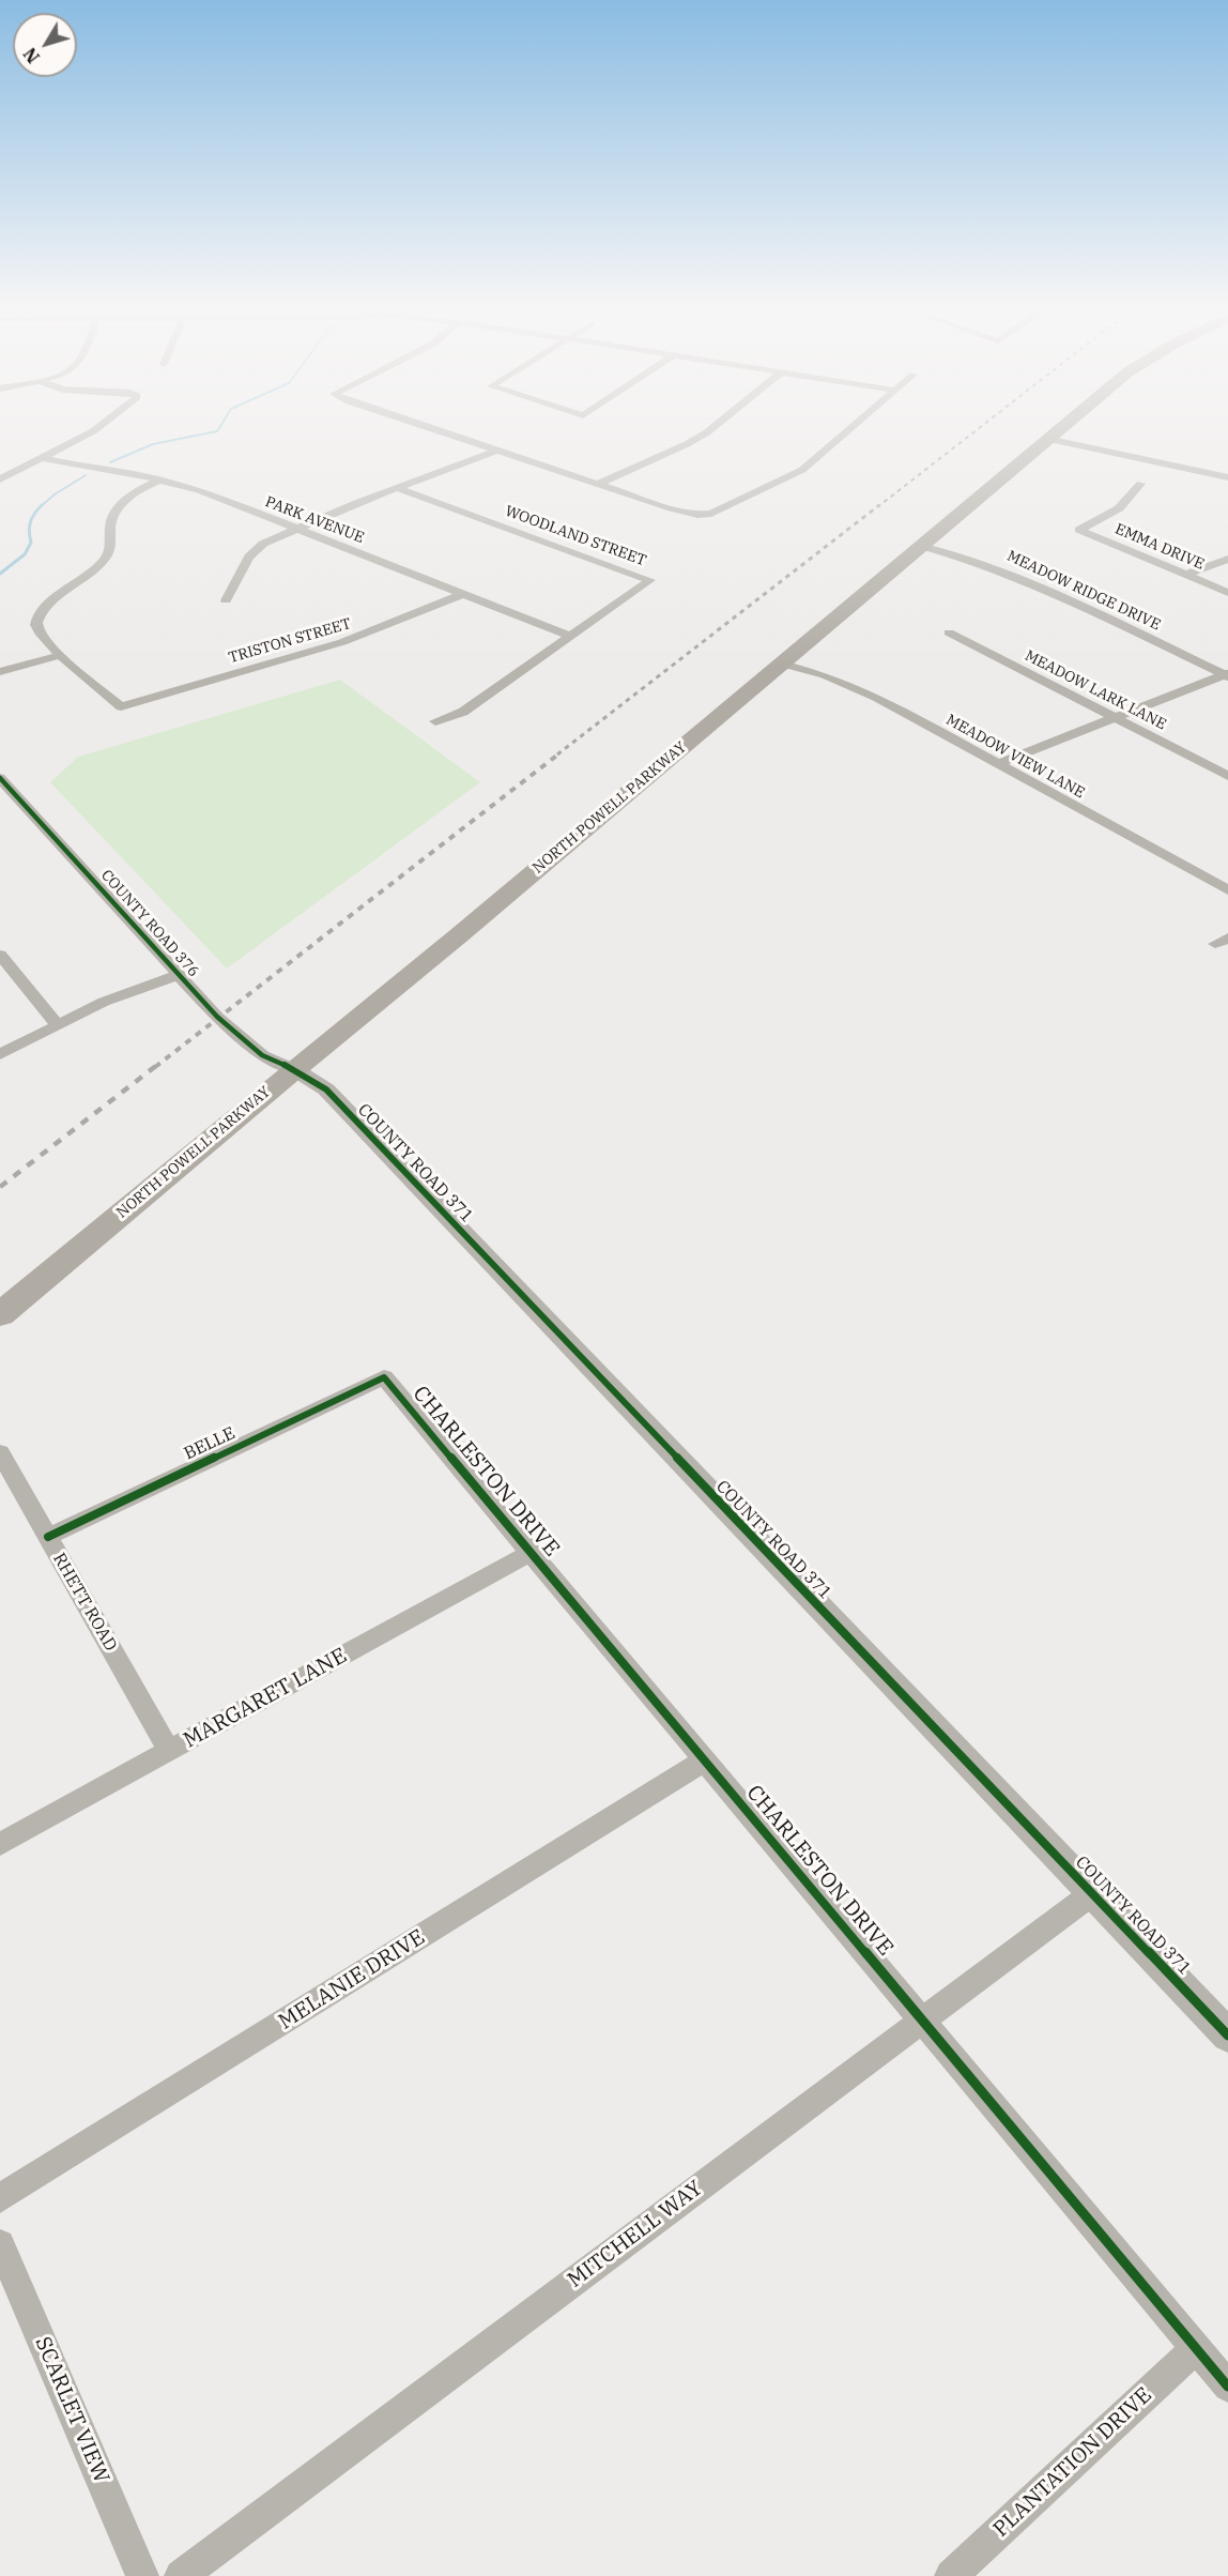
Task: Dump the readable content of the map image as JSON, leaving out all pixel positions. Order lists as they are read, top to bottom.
{
  "streets": {
    "main road": ["NORTH POWELL PARKWAY"],
    "street": [
      "PARK AVENUE",
      "WOODLAND STREET",
      "EMMA DRIVE",
      "MEADOW RIDGE DRIVE",
      "TRISTON STREET",
      "MEADOW LARK LANE",
      "MEADOW VIEW LANE",
      "COUNTY ROAD 376",
      "COUNTY ROAD 371",
      "BELLE",
      "CHARLESTON DRIVE",
      "RHETT ROAD",
      "MARGARET LANE",
      "MELANIE DRIVE",
      "MITCHELL WAY",
      "SCARLET VIEW",
      "PLANTATION DRIVE"
    ]
  },
  "crossings": [
    ["PARK AVENUE", "WOODLAND STREET"],
    ["PARK AVENUE", "TRISTON STREET"],
    ["MEADOW RIDGE DRIVE", "NORTH POWELL PARKWAY"],
    ["MEADOW VIEW LANE", "NORTH POWELL PARKWAY"],
    ["NORTH POWELL PARKWAY", "COUNTY ROAD 376"],
    ["NORTH POWELL PARKWAY", "COUNTY ROAD 371"],
    ["COUNTY ROAD 376", "COUNTY ROAD 371"],
    ["COUNTY ROAD 371", "MITCHELL WAY"],
    ["BELLE", "CHARLESTON DRIVE"],
    ["BELLE", "RHETT ROAD"],
    ["CHARLESTON DRIVE", "MARGARET LANE"],
    ["CHARLESTON DRIVE", "MELANIE DRIVE"],
    ["CHARLESTON DRIVE", "MITCHELL WAY"],
    ["CHARLESTON DRIVE", "PLANTATION DRIVE"],
    ["RHETT ROAD", "MARGARET LANE"]
  ],
  "north": "bottom left"
}
